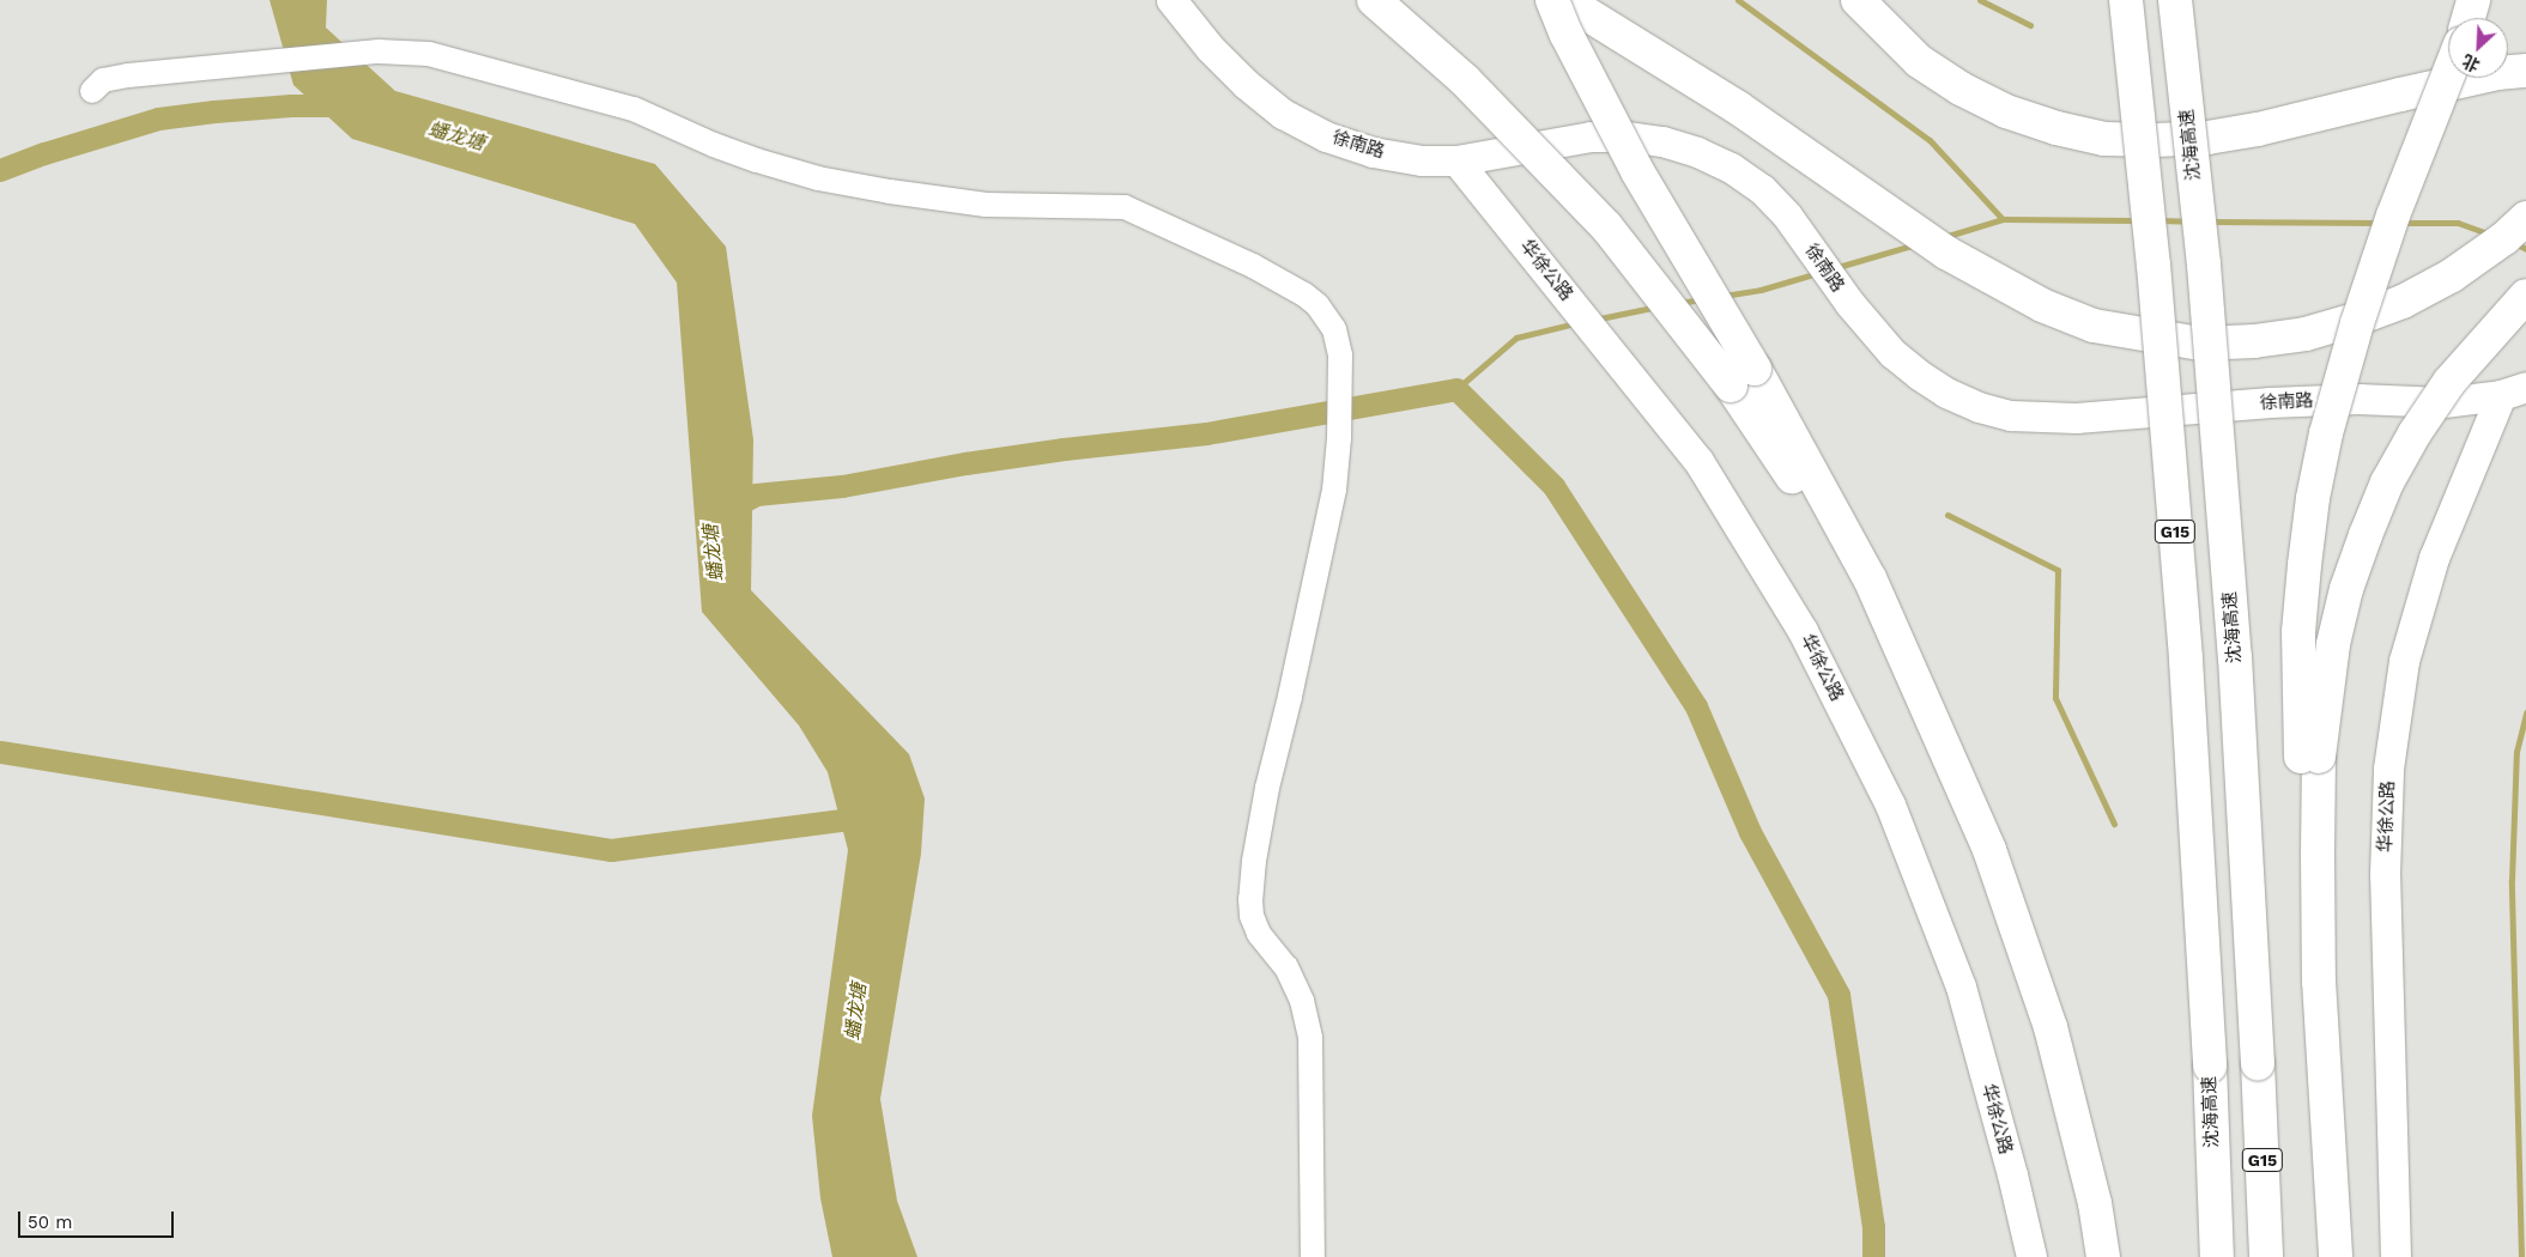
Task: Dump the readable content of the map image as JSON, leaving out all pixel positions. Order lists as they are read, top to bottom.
{
  "streets": {
    "highway": ["沈海高速", "G15"],
    "street": ["徐南路", "华徐公路"]
  },
  "crossings": [
    ["徐南路", "华徐公路"]
  ],
  "water": ["蟠龙塘"],
  "scale_bar": "50 m",
  "north": "bottom left"
}
